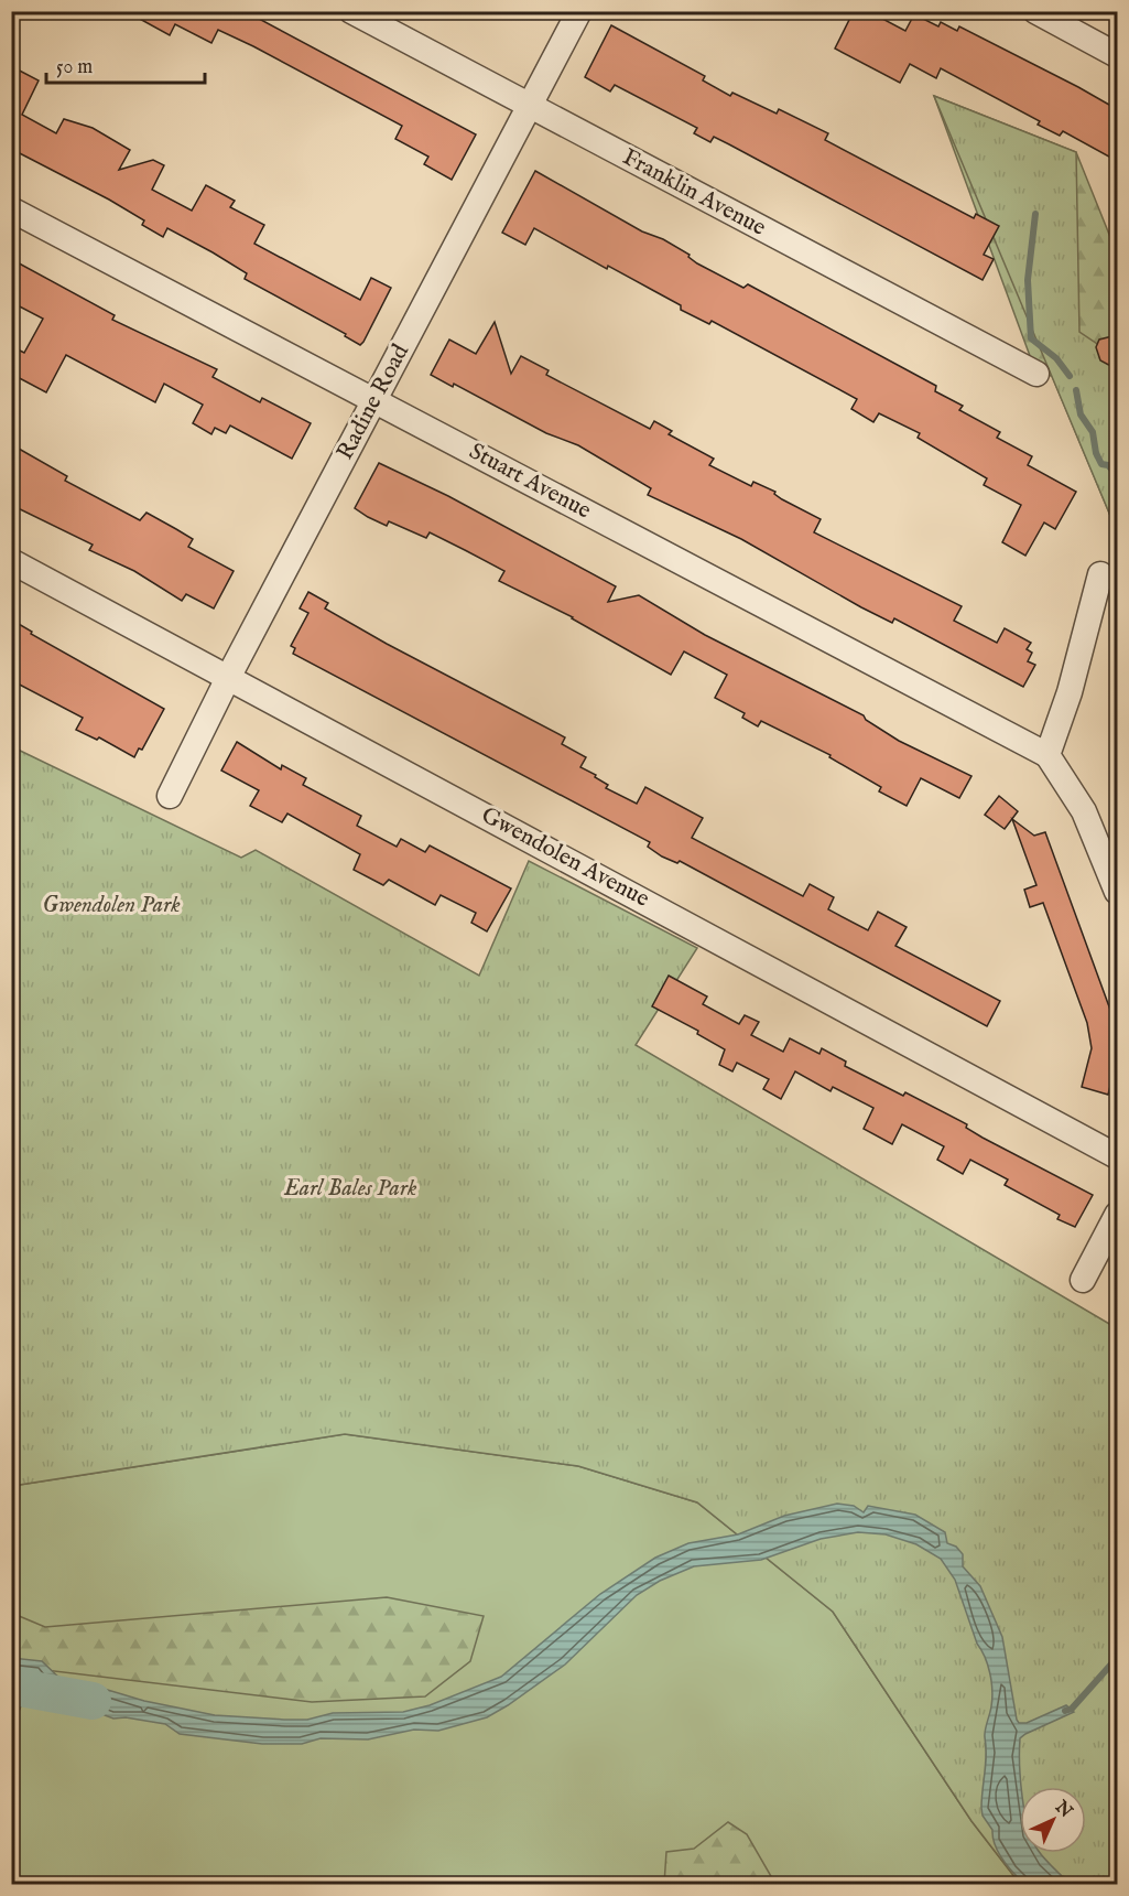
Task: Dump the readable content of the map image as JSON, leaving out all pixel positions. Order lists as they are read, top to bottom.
{
  "streets": {
    "street": [
      "Franklin Avenue",
      "Radine Road",
      "Stuart Avenue",
      "Gwendolen Avenue"
    ]
  },
  "crossings": [
    ["Franklin Avenue", "Radine Road"],
    ["Radine Road", "Stuart Avenue"],
    ["Radine Road", "Gwendolen Avenue"]
  ],
  "parks": ["Gwendolen Park", "Earl Bales Park"],
  "scale_bar": "50 m",
  "north": "top right"
}
